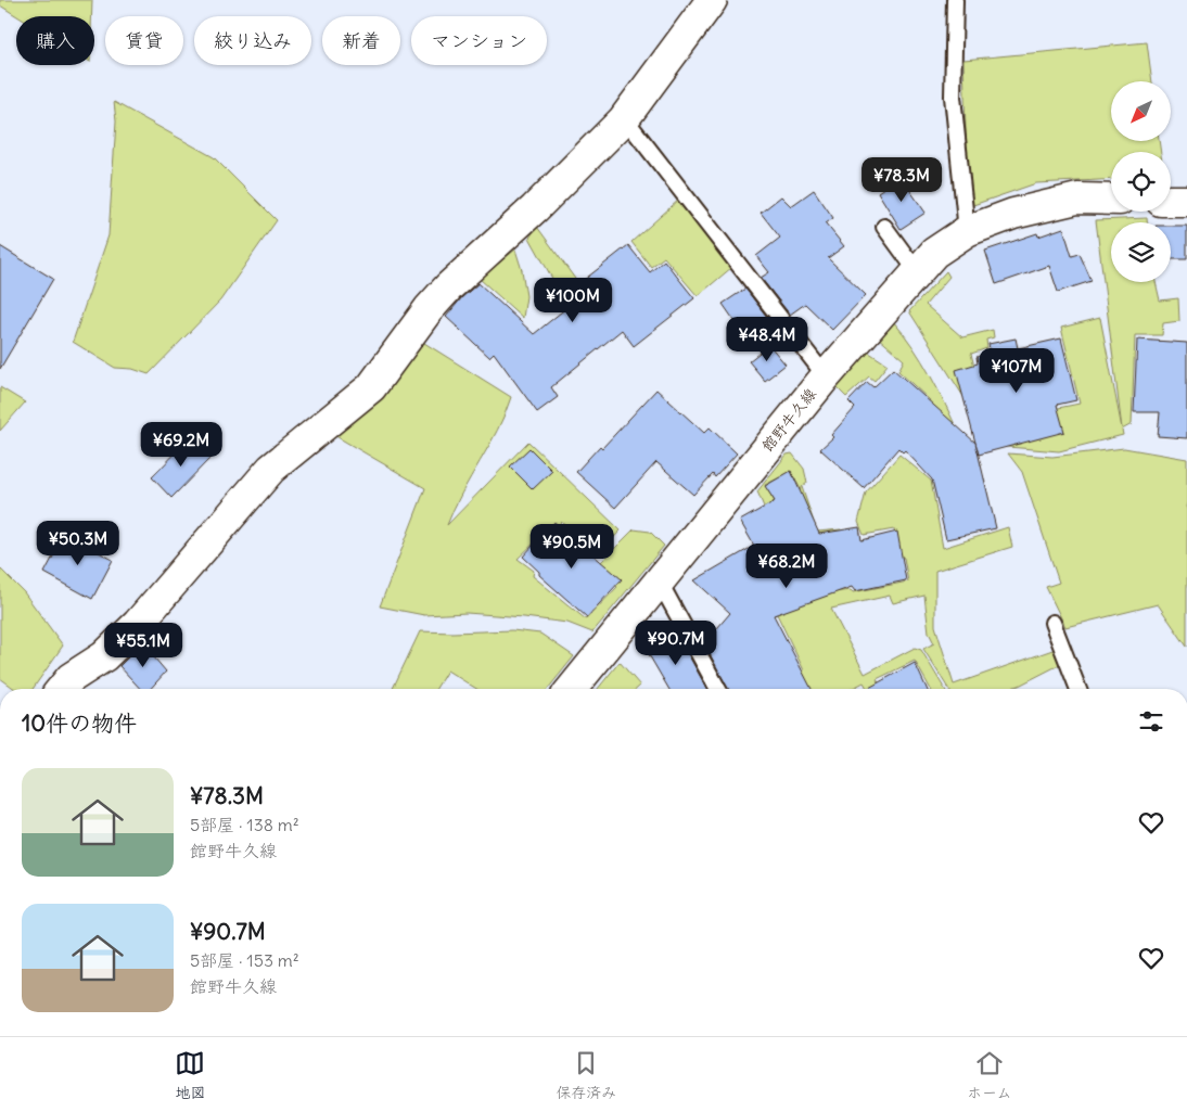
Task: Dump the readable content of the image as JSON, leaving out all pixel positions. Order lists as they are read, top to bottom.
{
  "streets": {
    "street": ["館野牛久線"]
  },
  "north": "bottom left",
  "page": {
    "chip": [
      "購入",
      "賃貸",
      "絞り込み",
      "新着",
      "マンション"
    ],
    "price": [
      "¥78.3M",
      "¥100M",
      "¥48.4M",
      "¥107M",
      "¥69.2M",
      "¥50.3M",
      "¥90.5M",
      "¥68.2M",
      "¥90.7M",
      "¥55.1M"
    ],
    "heading": "10件の物件",
    "list": [
      {
        "name": "¥78.3M",
        "note": "5部屋 · 138 m² · 館野牛久線"
      },
      {
        "name": "¥90.7M",
        "note": "5部屋 · 153 m² · 館野牛久線"
      }
    ],
    "tabs": ["地図", "保存済み", "ホーム"]
  }
}
